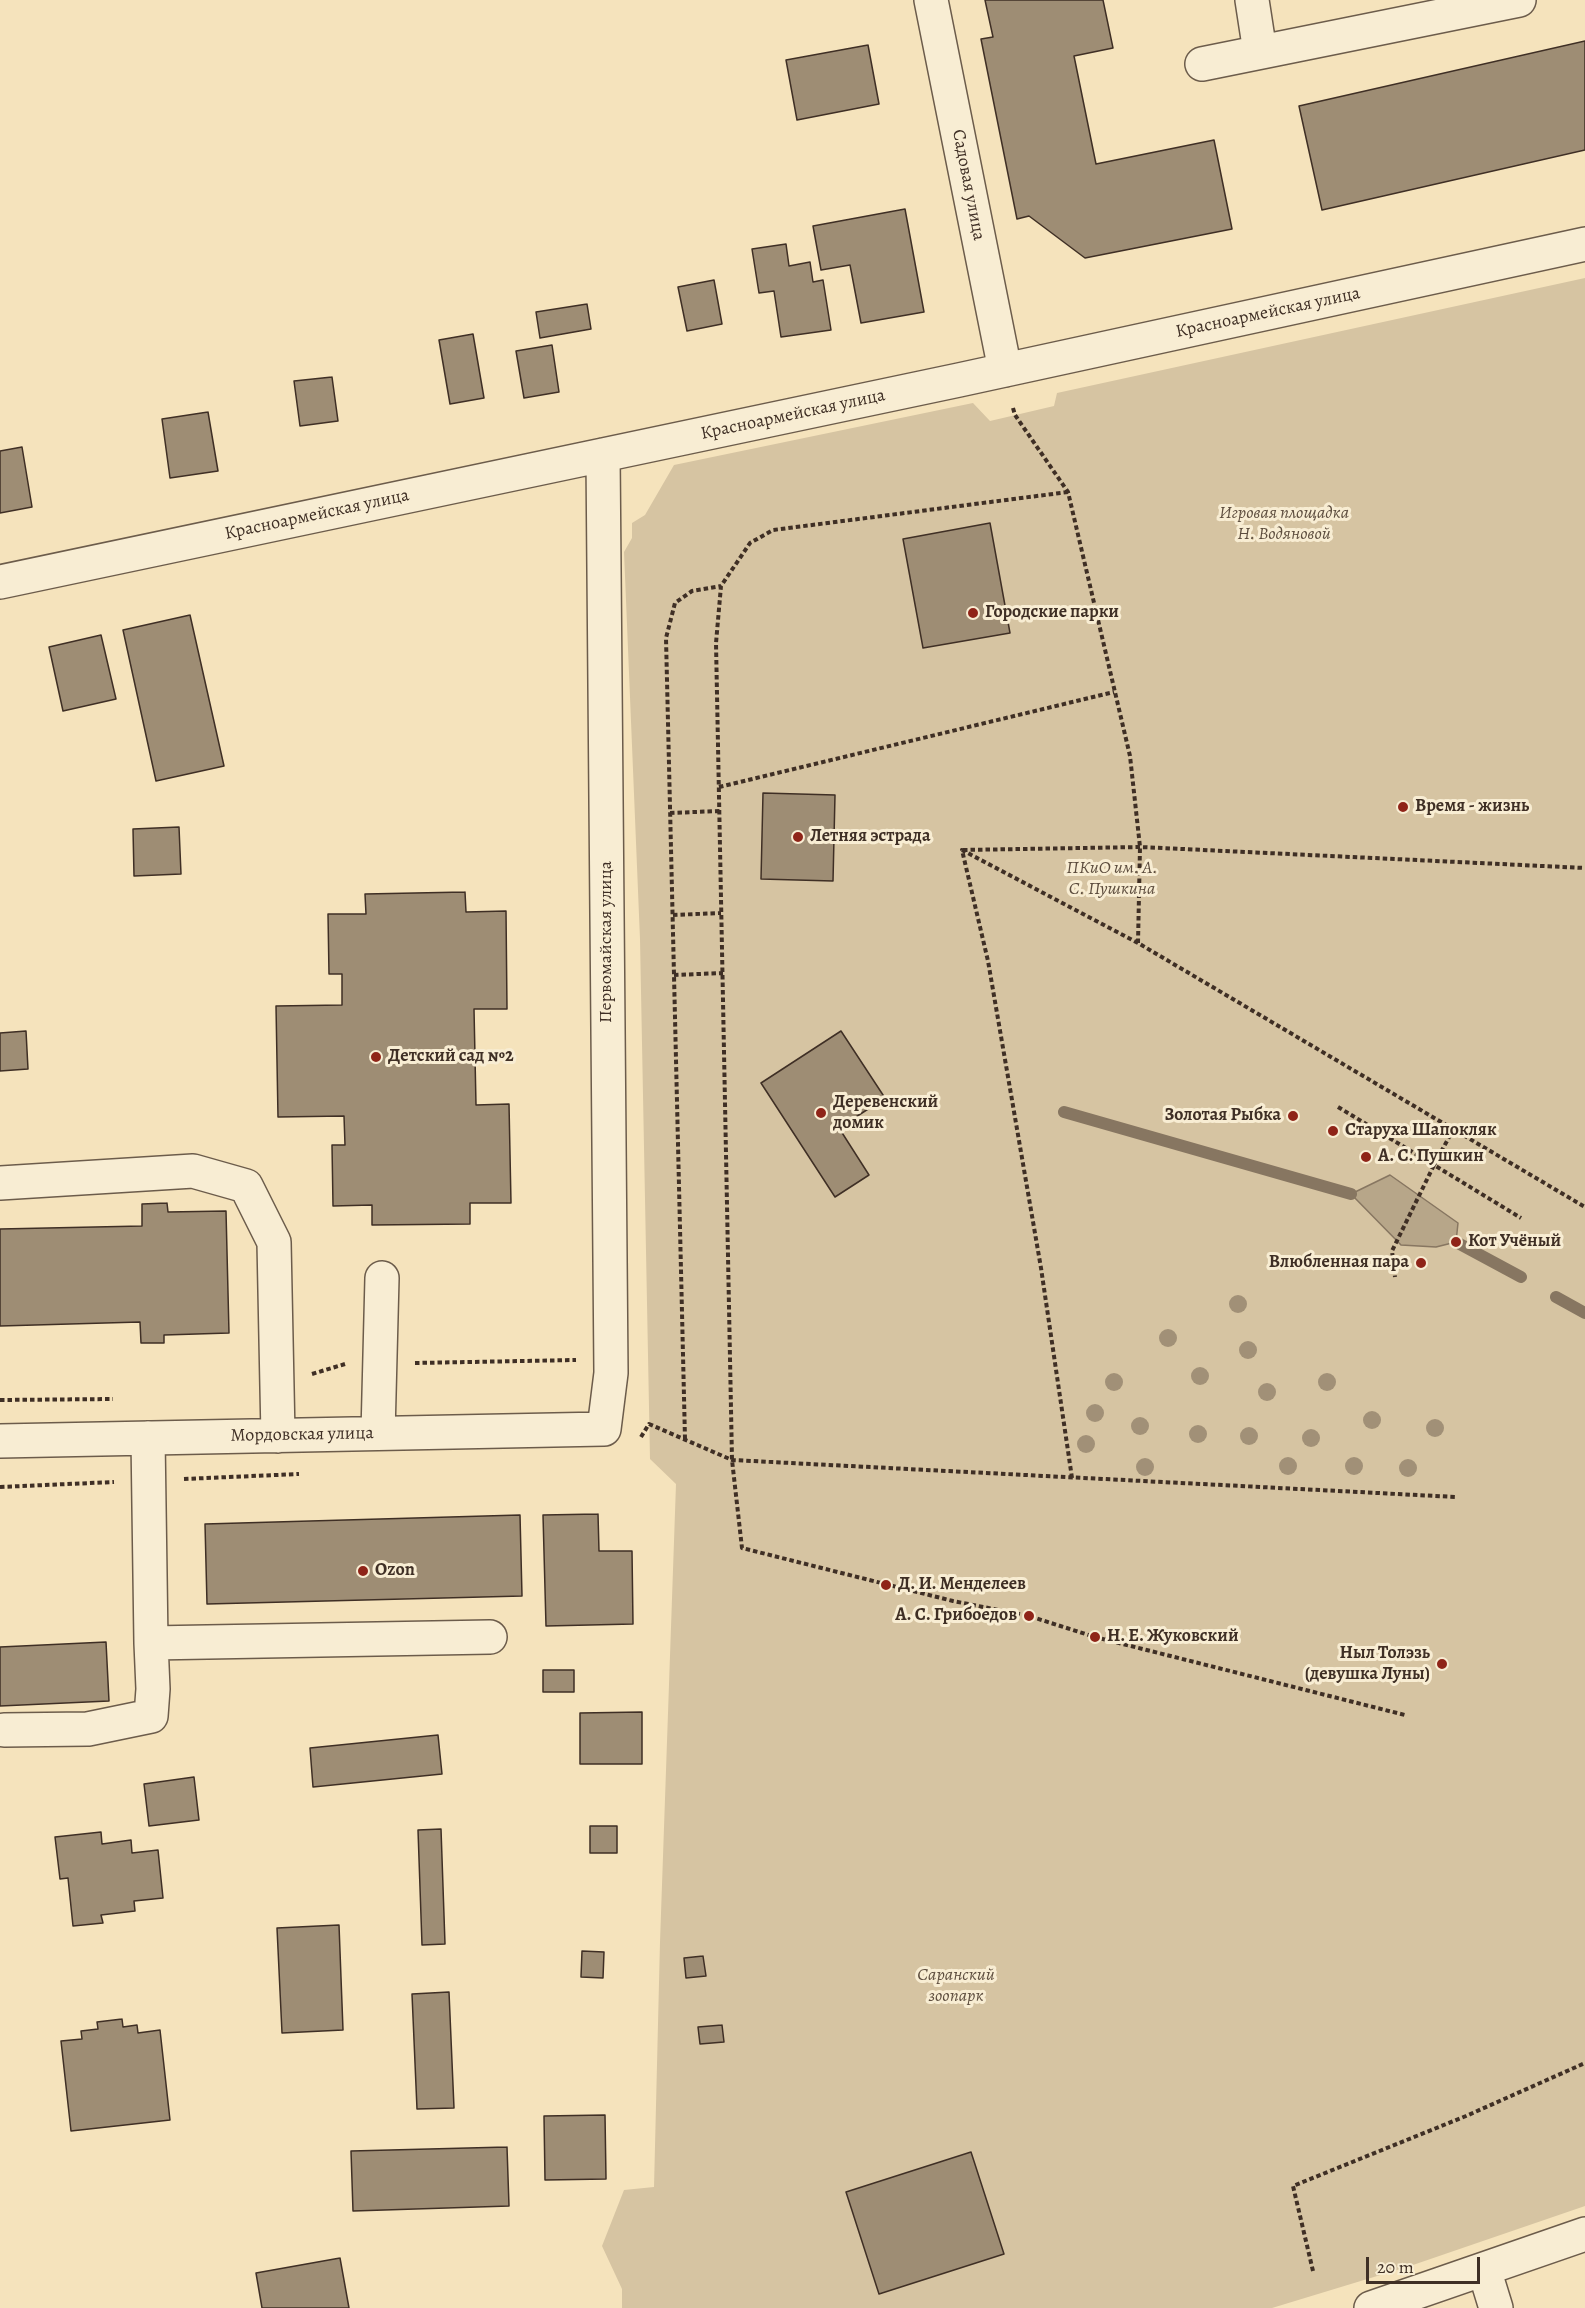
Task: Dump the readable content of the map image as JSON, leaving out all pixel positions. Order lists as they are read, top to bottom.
{
  "streets": {
    "street": [
      "Садовая улица",
      "Красноармейская улица",
      "Первомайская улица",
      "Мордовская улица"
    ]
  },
  "crossings": [
    ["Садовая улица", "Красноармейская улица"],
    ["Красноармейская улица", "Первомайская улица"],
    ["Первомайская улица", "Мордовская улица"]
  ],
  "parks": ["Игровая площадка Н. Водяновой", "ПКиО им. А. С. Пушкина", "Саранский зоопарк"],
  "places": [
    "Городские парки",
    "Время - жизнь",
    "Летняя эстрада",
    "Детский сад №2",
    "Деревенский домик",
    "Золотая Рыбка",
    "Старуха Шапокляк",
    "А. С. Пушкин",
    "Кот Учёный",
    "Влюбленная пара",
    "Ozon",
    "Д. И. Менделеев",
    "А. С. Грибоедов",
    "Н. Е. Жуковский",
    "Ныл Толэзь (девушка Луны)"
  ],
  "scale_bar": "20 m"
}
